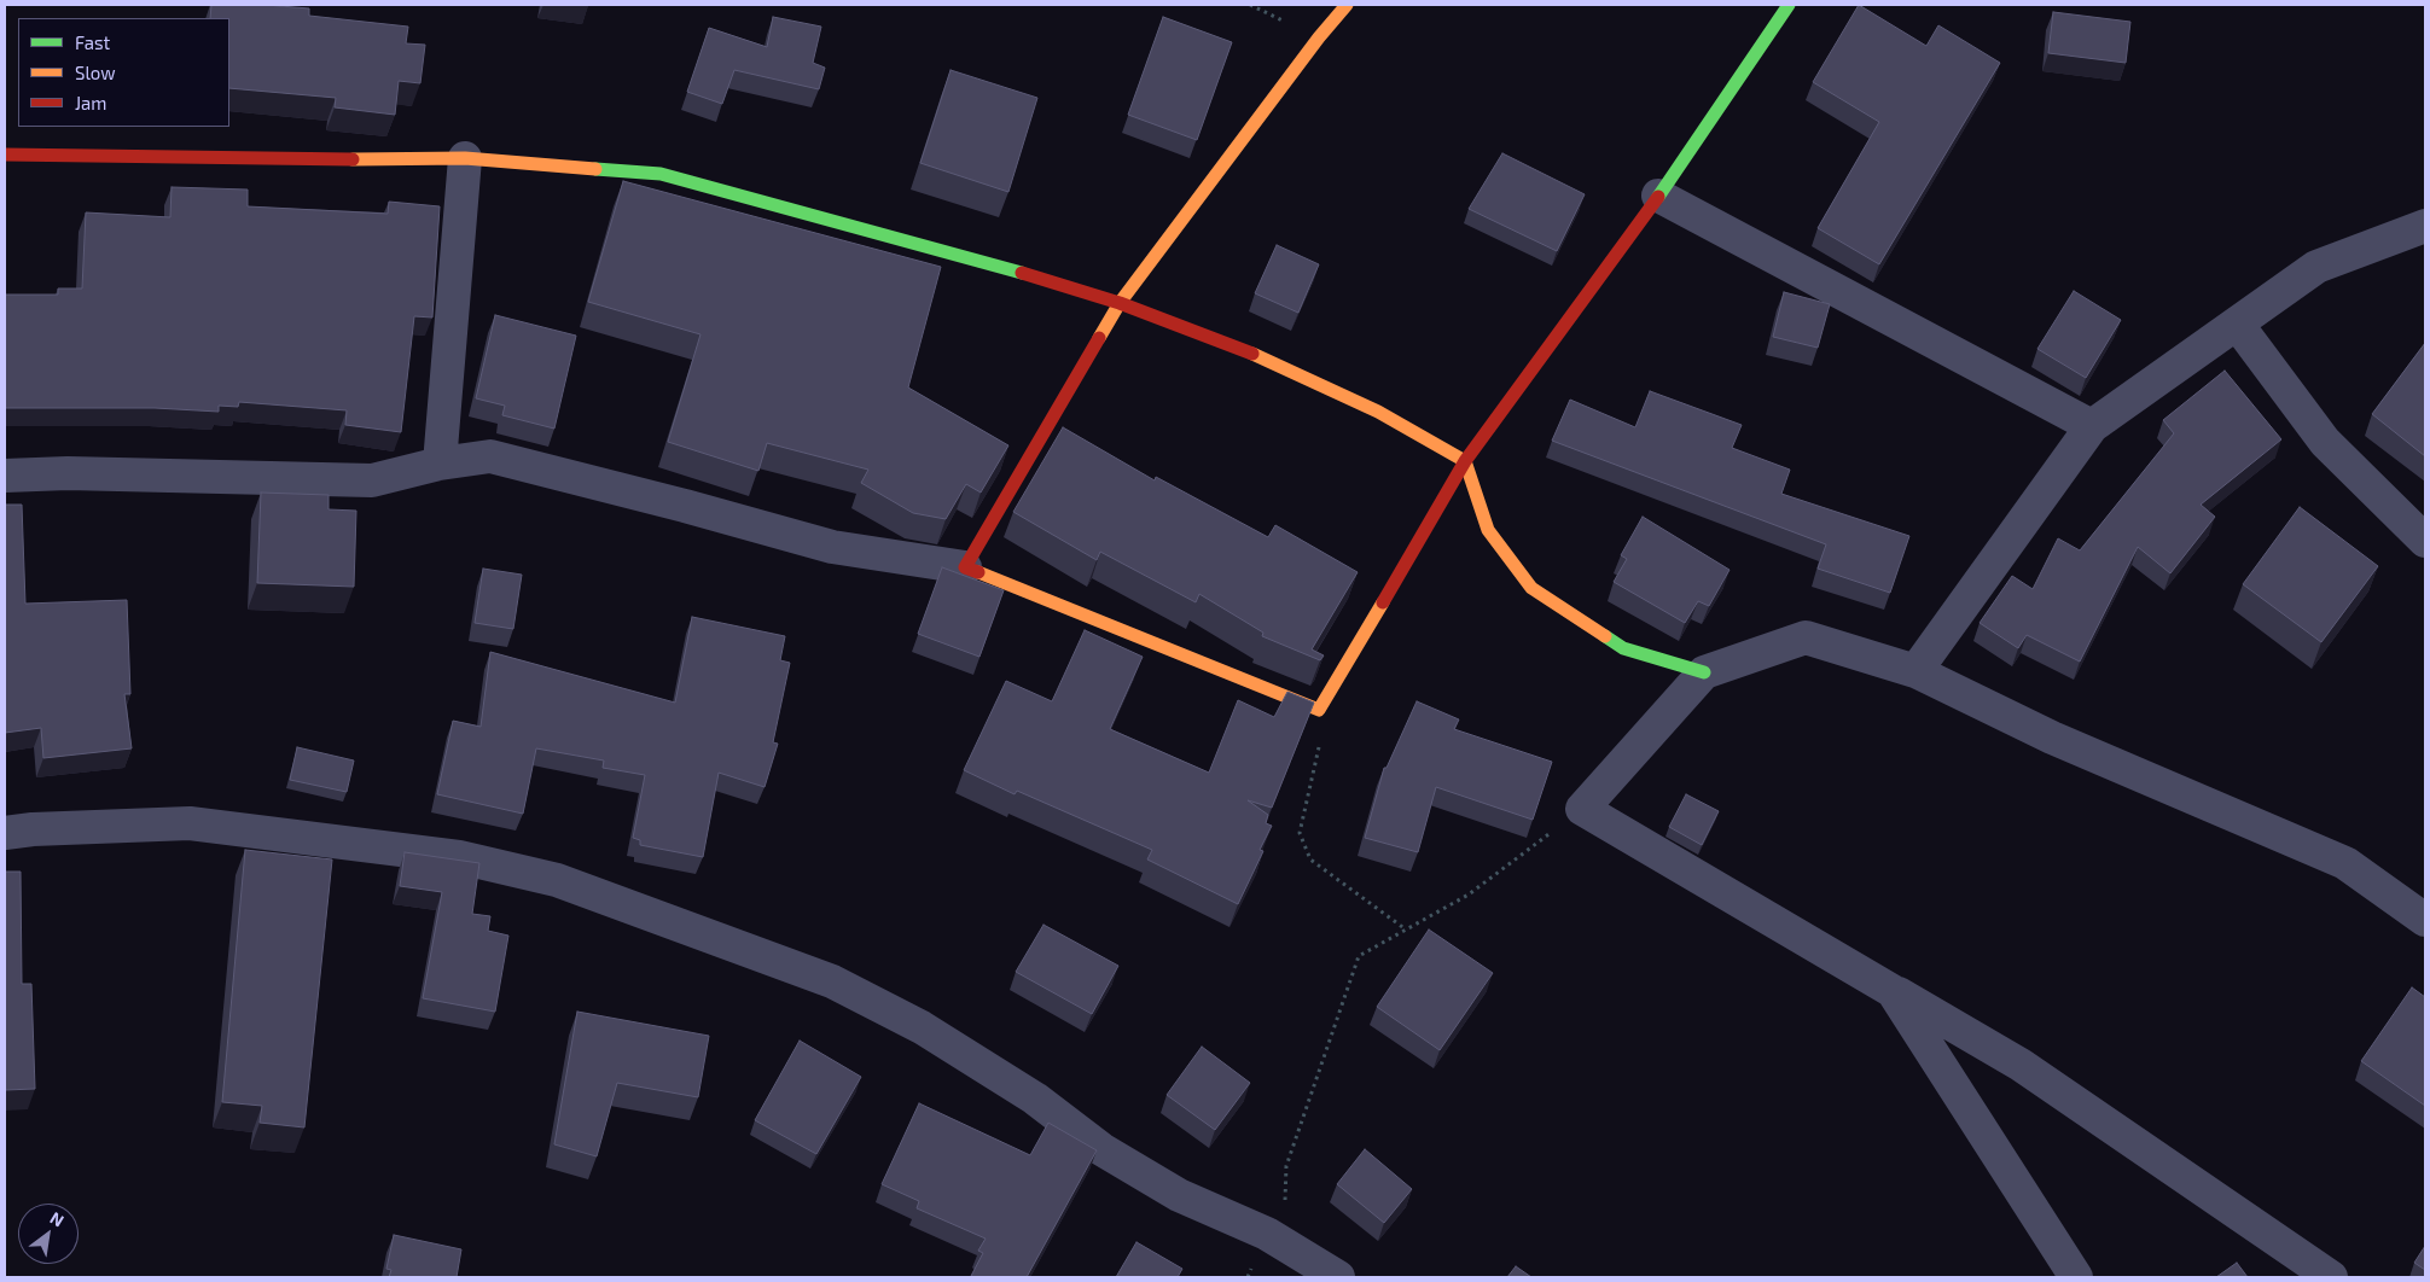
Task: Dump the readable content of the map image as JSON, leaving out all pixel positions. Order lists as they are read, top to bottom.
{
  "legend": ["Fast", "Slow", "Jam"],
  "north": "top right"
}
